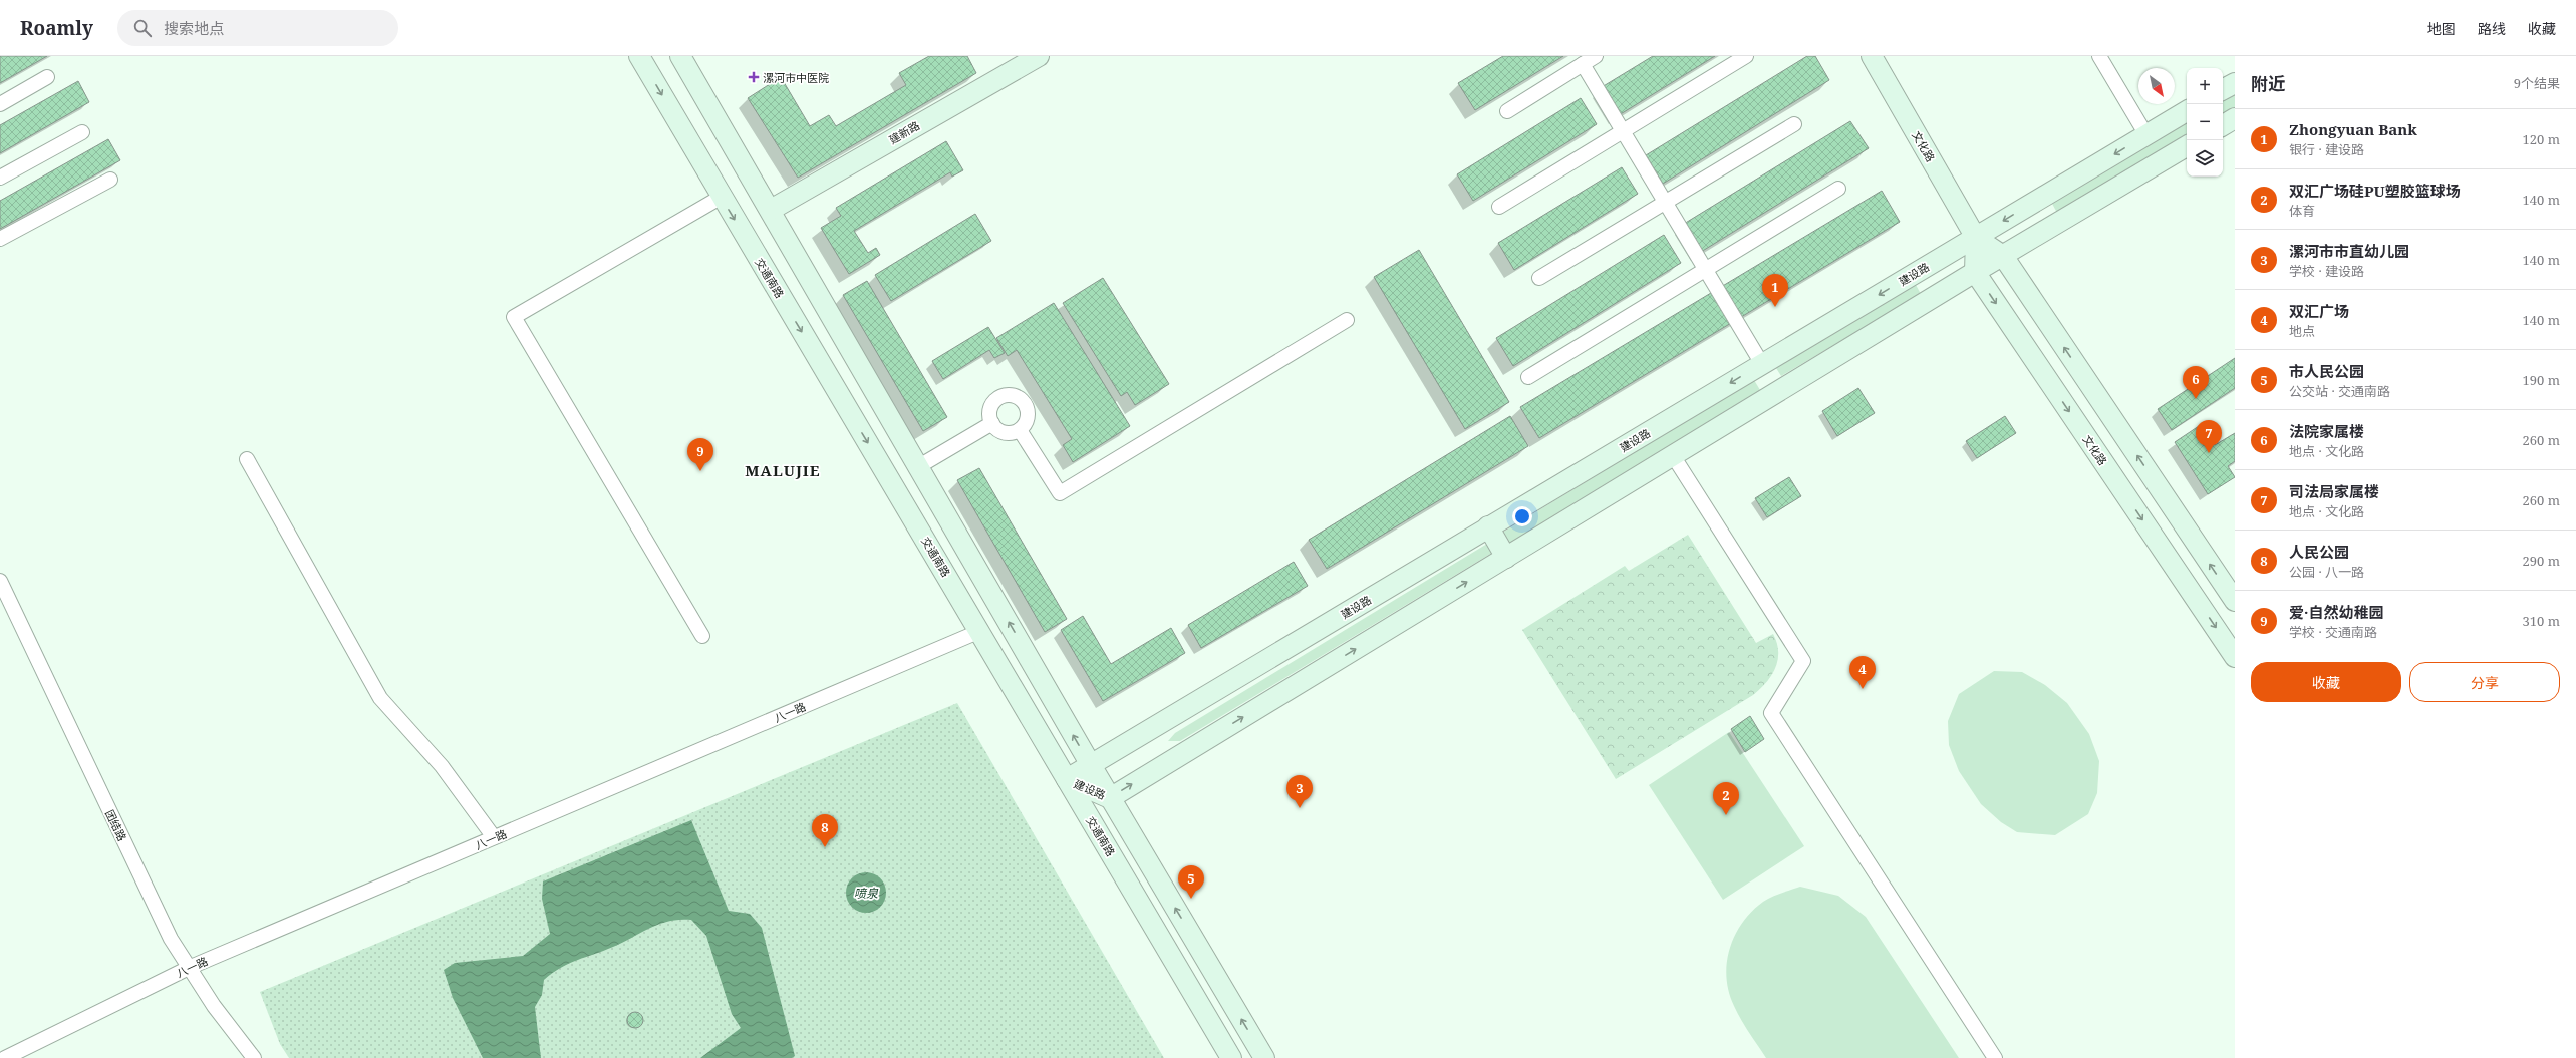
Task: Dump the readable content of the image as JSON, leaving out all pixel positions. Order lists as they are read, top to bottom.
{
  "streets": {
    "street": [
      "建新路",
      "文化路",
      "建设路",
      "交通南路",
      "八一路",
      "团结路"
    ]
  },
  "crossings": [
    ["文化路", "建设路"],
    ["建设路", "交通南路"],
    ["交通南路", "八一路"],
    ["八一路", "团结路"]
  ],
  "districts": ["MALUJIE"],
  "water": ["喷泉"],
  "places": {
    "health": ["漯河市中医院"]
  },
  "north": "bottom right",
  "page": {
    "header": "Roamly",
    "search": "搜索地点",
    "nav": ["地图", "路线", "收藏"],
    "heading": ["附近", "9个结果"],
    "map_buttons": ["+", "−"],
    "list": [
      {
        "mark": "1",
        "name": "Zhongyuan Bank",
        "note": "银行 · 建设路",
        "value": "120 m"
      },
      {
        "mark": "2",
        "name": "双汇广场硅PU塑胶篮球场",
        "note": "体育",
        "value": "140 m"
      },
      {
        "mark": "3",
        "name": "漯河市市直幼儿园",
        "note": "学校 · 建设路",
        "value": "140 m"
      },
      {
        "mark": "4",
        "name": "双汇广场",
        "note": "地点",
        "value": "140 m"
      },
      {
        "mark": "5",
        "name": "市人民公园",
        "note": "公交站 · 交通南路",
        "value": "190 m"
      },
      {
        "mark": "6",
        "name": "法院家属楼",
        "note": "地点 · 文化路",
        "value": "260 m"
      },
      {
        "mark": "7",
        "name": "司法局家属楼",
        "note": "地点 · 文化路",
        "value": "260 m"
      },
      {
        "mark": "8",
        "name": "人民公园",
        "note": "公园 · 八一路",
        "value": "290 m"
      },
      {
        "mark": "9",
        "name": "爱·自然幼稚园",
        "note": "学校 · 交通南路",
        "value": "310 m"
      }
    ],
    "pins": [
      "1",
      "6",
      "7",
      "9",
      "4",
      "3",
      "2",
      "8",
      "5"
    ],
    "buttons": ["收藏", "分享"]
  }
}
